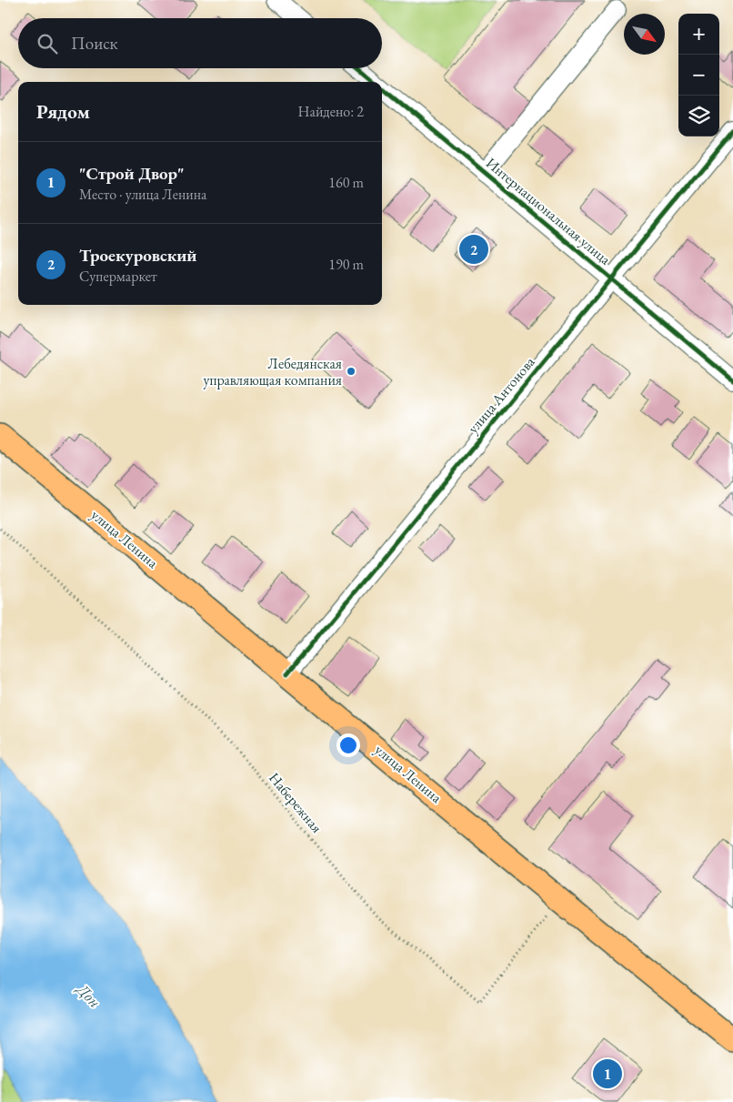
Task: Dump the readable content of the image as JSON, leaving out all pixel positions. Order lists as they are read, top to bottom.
{
  "streets": {
    "main road": ["улица Ленина"],
    "street": ["Интернациональная улица", "улица Антонова"],
    "path": ["Набережная"]
  },
  "crossings": [
    ["Интернациональная улица", "улица Антонова"],
    ["улица Антонова", "улица Ленина"],
    ["улица Ленина", "Набережная"]
  ],
  "water": ["Дон"],
  "places": ["Лебедянская управляющая компания"],
  "north": "bottom right",
  "page": {
    "map_buttons": ["+", "−"],
    "search": "Поиск",
    "heading": ["Рядом", "Найдено: 2"],
    "list": [
      {
        "mark": "1",
        "name": "\"Строй Двор\"",
        "note": "Место · улица Ленина",
        "value": "160 m"
      },
      {
        "mark": "2",
        "name": "Троекуровский",
        "note": "Супермаркет",
        "value": "190 m"
      }
    ],
    "pins": ["2", "1"]
  }
}
